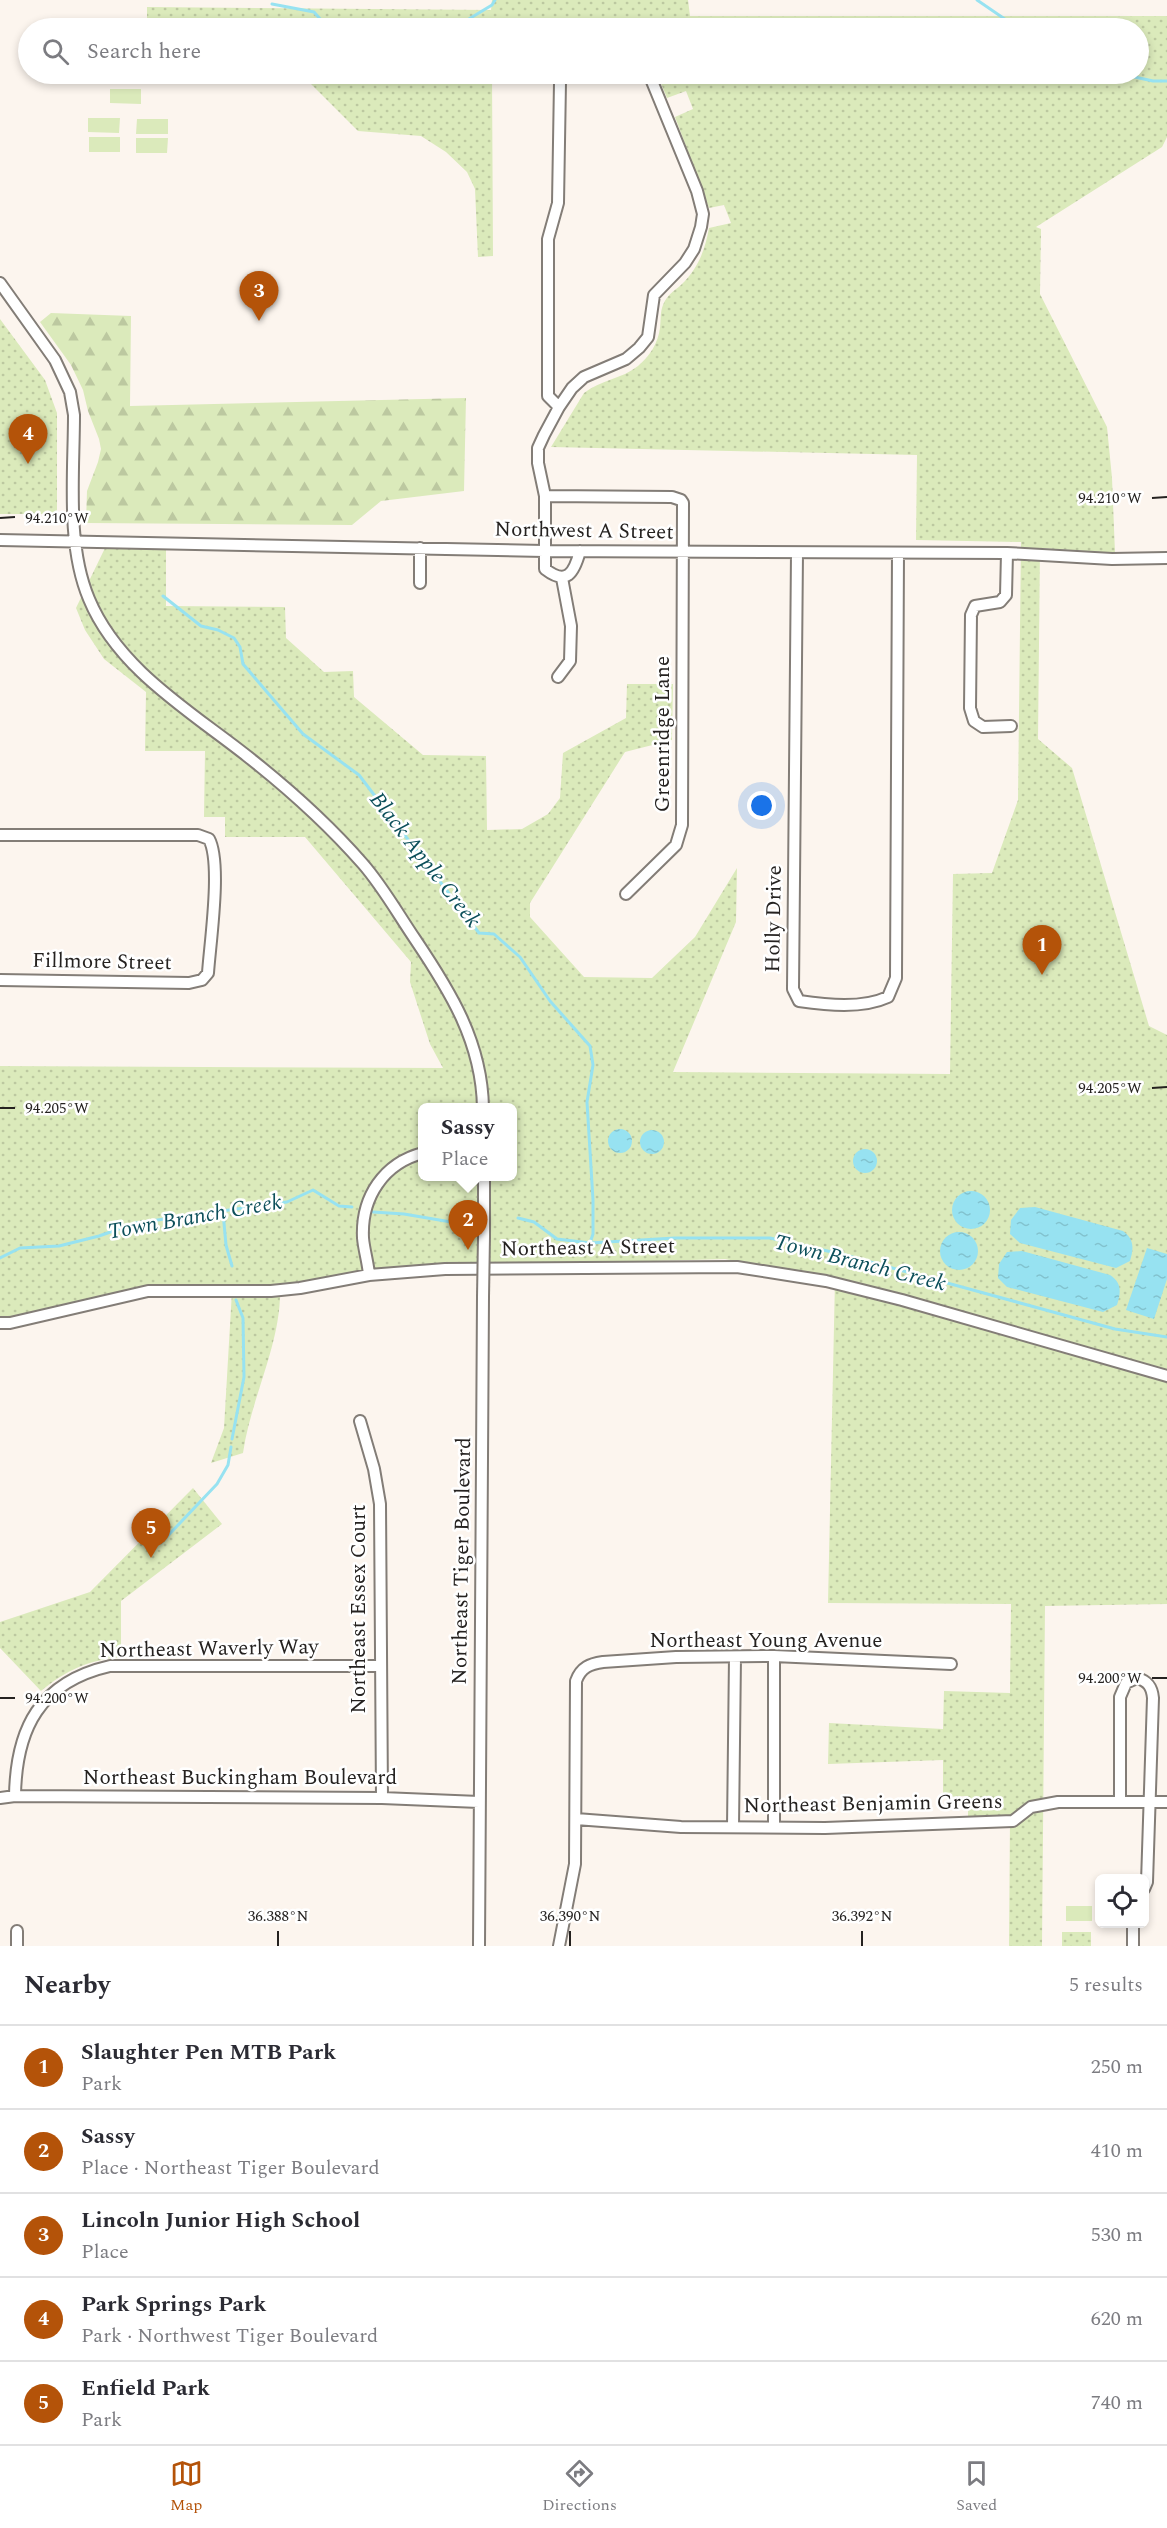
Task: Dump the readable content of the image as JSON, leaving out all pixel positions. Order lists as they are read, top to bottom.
{
  "streets": {
    "street": [
      "Northwest A Street",
      "Greenridge Lane",
      "Holly Drive",
      "Fillmore Street",
      "Northeast A Street",
      "Northeast Tiger Boulevard",
      "Northeast Essex Court",
      "Northeast Young Avenue",
      "Northeast Waverly Way",
      "Northeast Buckingham Boulevard",
      "Northeast Benjamin Greens"
    ]
  },
  "crossings": [
    ["Northwest A Street", "Greenridge Lane"],
    ["Northwest A Street", "Holly Drive"],
    ["Northeast Tiger Boulevard", "Northeast Buckingham Boulevard"],
    ["Northeast Essex Court", "Northeast Waverly Way"],
    ["Northeast Essex Court", "Northeast Buckingham Boulevard"],
    ["Northeast Young Avenue", "Northeast Benjamin Greens"],
    ["Northeast Waverly Way", "Northeast Buckingham Boulevard"]
  ],
  "water": ["Black Apple Creek", "Town Branch Creek"],
  "page": {
    "search": "Search here",
    "pins": [
      "3",
      "4",
      "1",
      "2",
      "5"
    ],
    "popup": ["Sassy", "Place"],
    "heading": ["Nearby", "5 results"],
    "list": [
      {
        "mark": "1",
        "name": "Slaughter Pen MTB Park",
        "note": "Park",
        "value": "250 m"
      },
      {
        "mark": "2",
        "name": "Sassy",
        "note": "Place · Northeast Tiger Boulevard",
        "value": "410 m"
      },
      {
        "mark": "3",
        "name": "Lincoln Junior High School",
        "note": "Place",
        "value": "530 m"
      },
      {
        "mark": "4",
        "name": "Park Springs Park",
        "note": "Park · Northwest Tiger Boulevard",
        "value": "620 m"
      },
      {
        "mark": "5",
        "name": "Enfield Park",
        "note": "Park",
        "value": "740 m"
      }
    ],
    "nav": ["Map", "Directions", "Saved"]
  },
  "coordinates": [
    "94.210°W",
    "94.205°W",
    "94.200°W",
    "36.388°N",
    "36.390°N",
    "36.392°N"
  ]
}
